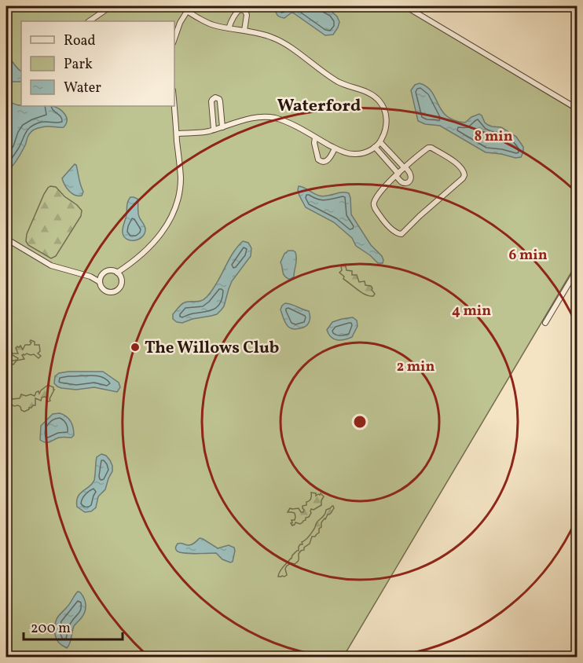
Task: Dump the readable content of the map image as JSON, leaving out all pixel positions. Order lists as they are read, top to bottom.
{
  "districts": ["Waterford"],
  "places": ["The Willows Club"],
  "legend": ["Road", "Park", "Water"],
  "scale_bar": "200 m",
  "rings": [
    "8 min",
    "6 min",
    "4 min",
    "2 min"
  ]
}
